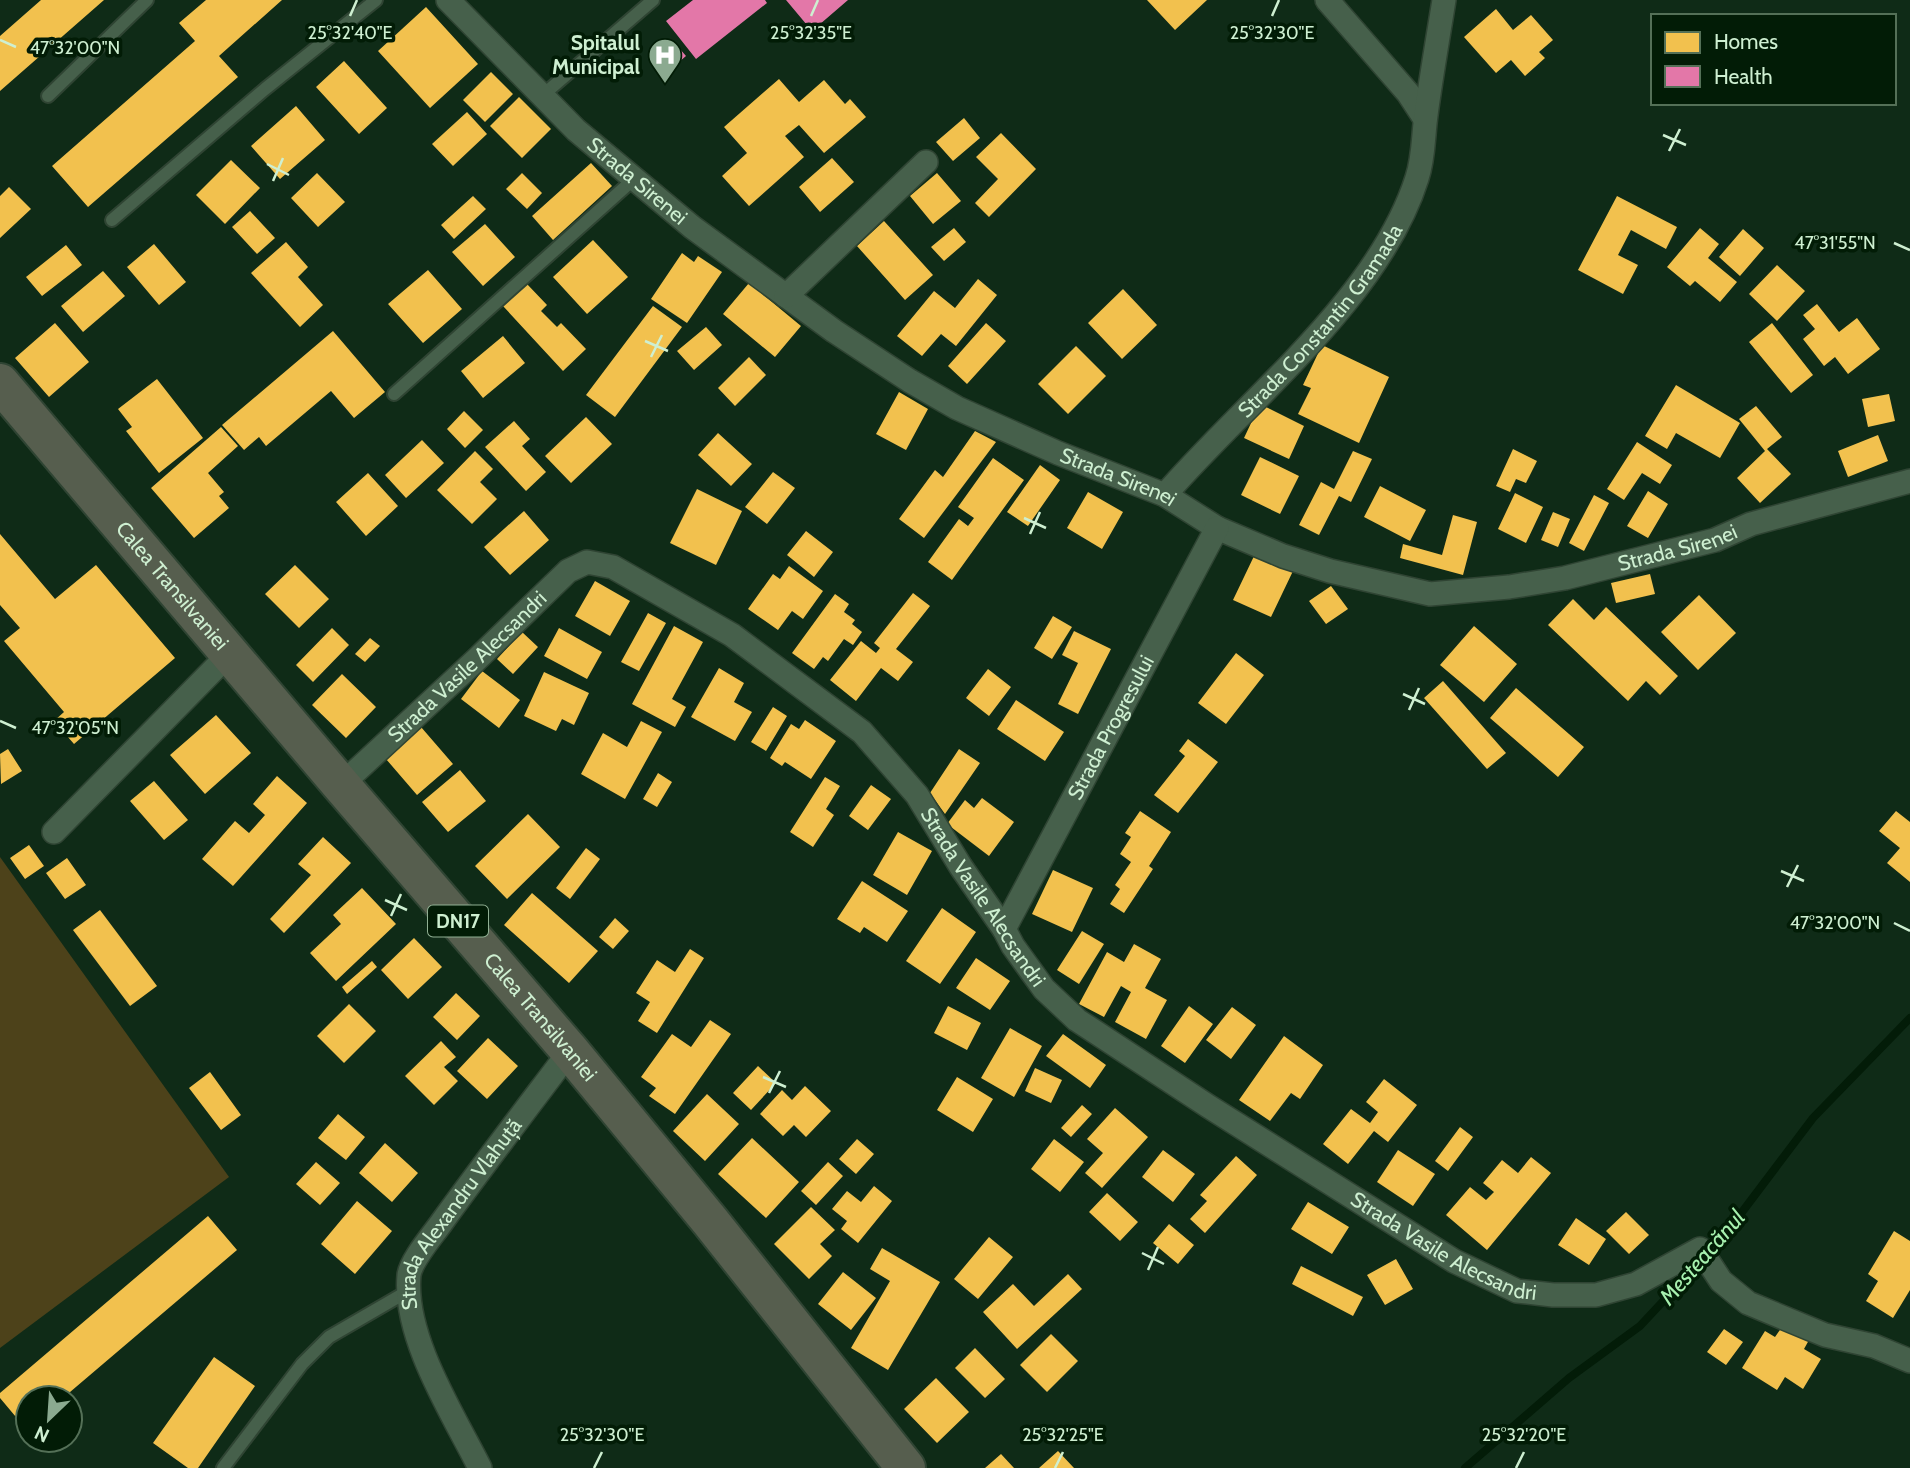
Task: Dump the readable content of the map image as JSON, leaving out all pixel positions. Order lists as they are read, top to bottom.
{
  "streets": {
    "highway": ["Calea Transilvaniei", "DN17"],
    "street": [
      "Strada Sirenei",
      "Strada Constantin Gramada",
      "Strada Vasile Alecsandri",
      "Strada Progresului",
      "Strada Alexandru Vlahuță"
    ]
  },
  "crossings": [
    ["Strada Sirenei", "Strada Constantin Gramada"],
    ["Strada Sirenei", "Strada Progresului"],
    ["Calea Transilvaniei", "Strada Vasile Alecsandri"],
    ["Calea Transilvaniei", "Strada Alexandru Vlahuță"],
    ["Strada Vasile Alecsandri", "Strada Progresului"]
  ],
  "water": ["Mesteacănul"],
  "places": {
    "hospital": ["Spitalul Municipal"]
  },
  "legend": ["Homes", "Health"],
  "north": "bottom left",
  "coordinates": [
    "25°32'40\"E",
    "25°32'35\"E",
    "25°32'30\"E",
    "47°32'00\"N",
    "47°31'55\"N",
    "47°32'05\"N",
    "25°32'25\"E",
    "25°32'20\"E"
  ]
}
